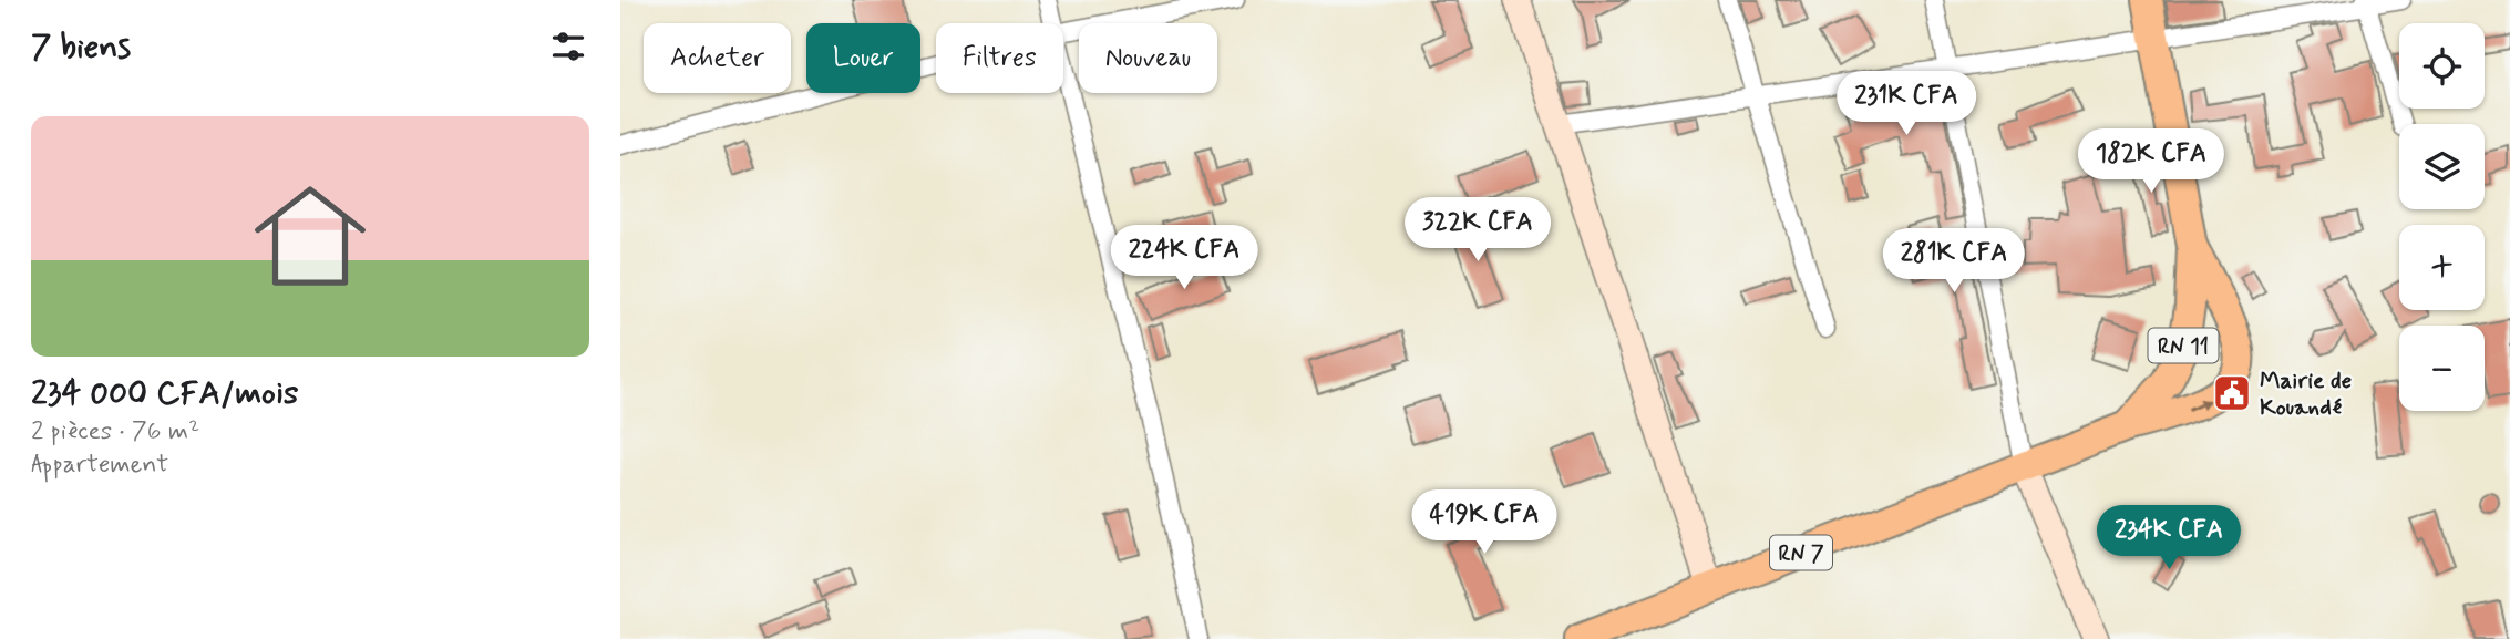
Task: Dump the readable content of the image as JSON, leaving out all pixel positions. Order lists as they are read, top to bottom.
{
  "streets": {
    "main road": ["RN 11", "RN 7"]
  },
  "crossings": [
    ["RN 11", "RN 7"]
  ],
  "places": {
    "public building": ["Mairie de Kouandé"]
  },
  "page": {
    "heading": "7 biens",
    "map_buttons": ["+", "−"],
    "chip": [
      "Acheter",
      "Louer",
      "Filtres",
      "Nouveau"
    ],
    "price": [
      "231K CFA",
      "182K CFA",
      "322K CFA",
      "224K CFA",
      "281K CFA",
      "419K CFA",
      "234K CFA"
    ],
    "list": [
      {
        "name": "234 000 CFA/mois",
        "note": "2 pièces · 76 m² · Appartement"
      }
    ]
  }
}
